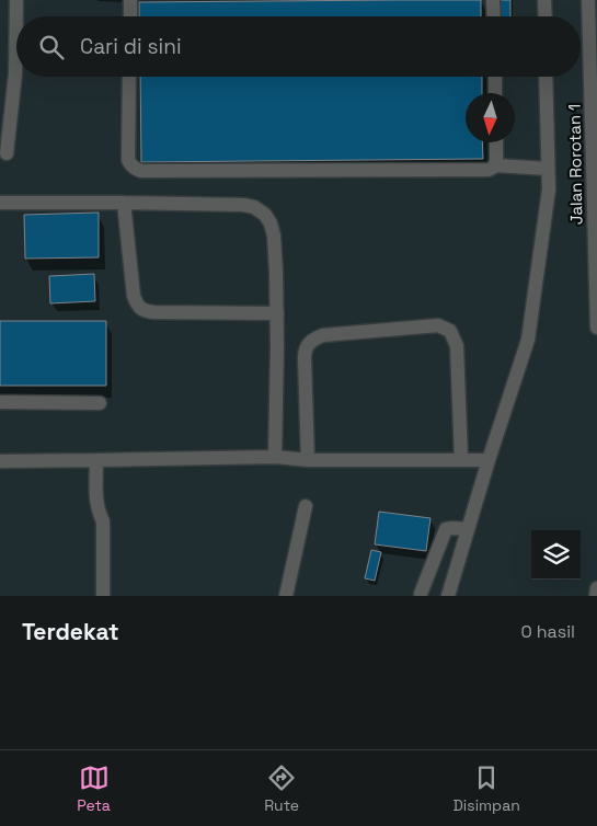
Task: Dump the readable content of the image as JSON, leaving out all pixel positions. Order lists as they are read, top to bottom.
{
  "streets": {
    "street": ["Jalan Rorotan 1"]
  },
  "north": "bottom",
  "page": {
    "search": "Cari di sini",
    "heading": ["Terdekat", "0 hasil"],
    "nav": ["Peta", "Rute", "Disimpan"]
  }
}
